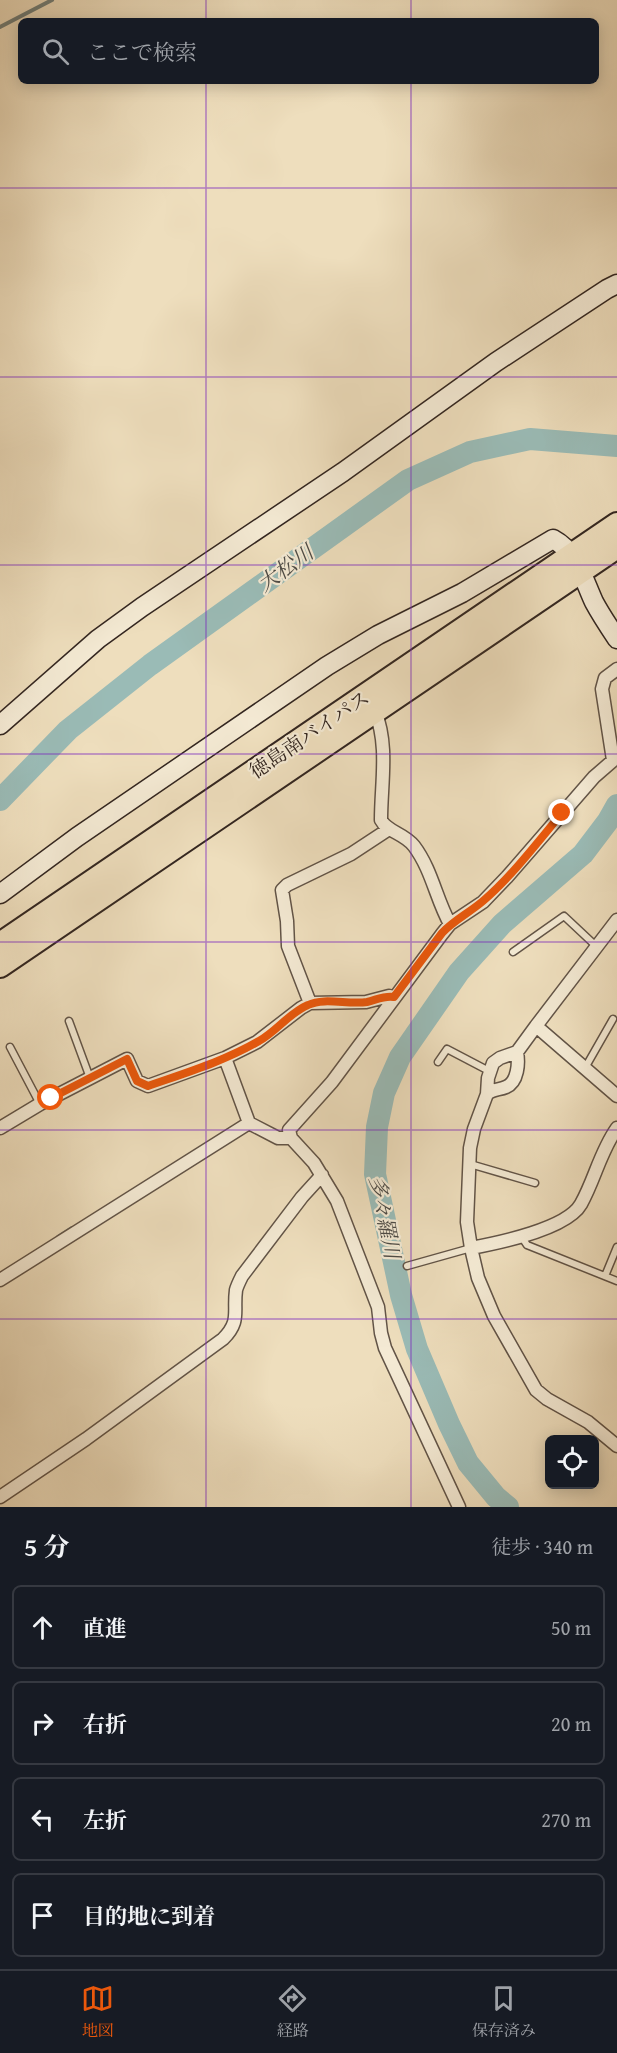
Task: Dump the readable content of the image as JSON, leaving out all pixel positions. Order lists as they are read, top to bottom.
{
  "streets": {
    "highway": ["徳島南バイパス"]
  },
  "water": ["大松川", "多々羅川"],
  "page": {
    "search": "ここで検索",
    "heading": ["5 分", "徒歩 · 340 m"],
    "list": [
      ["直進", "50 m"],
      ["右折", "20 m"],
      ["左折", "270 m"],
      "目的地に到着"
    ],
    "nav": ["地図", "経路", "保存済み"]
  }
}
